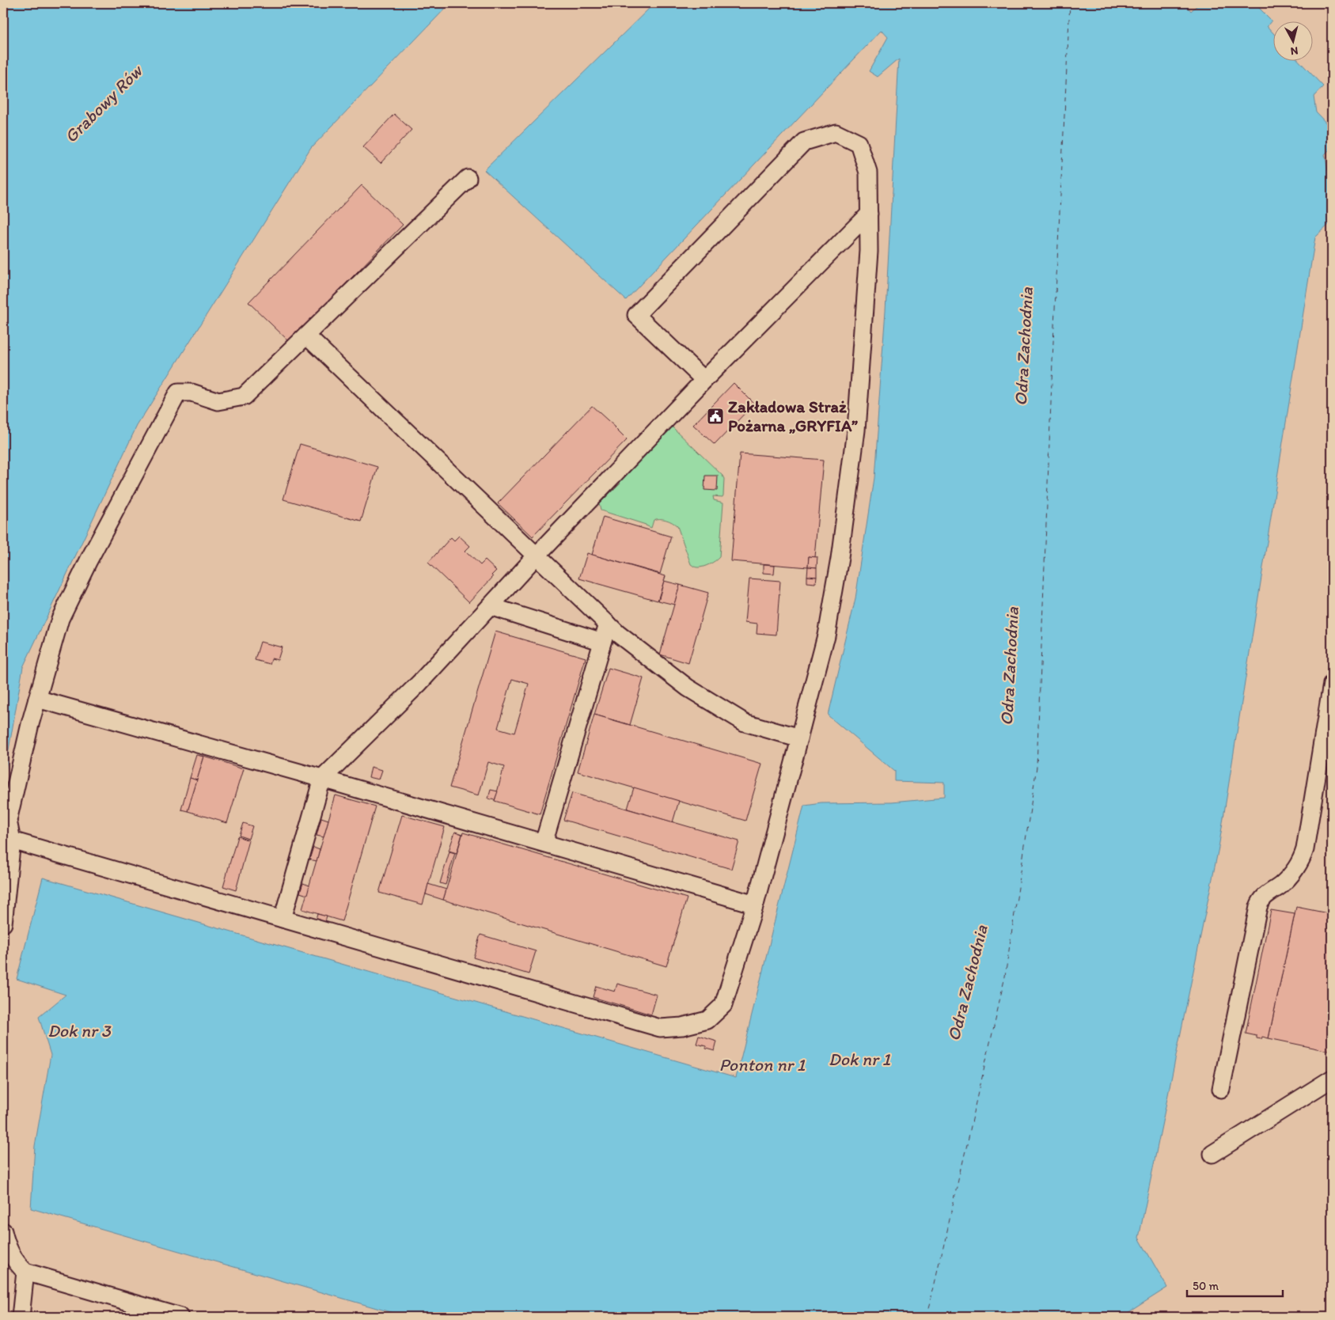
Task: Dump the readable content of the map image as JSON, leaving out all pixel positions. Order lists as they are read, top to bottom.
{
  "water": [
    "Grabowy Rów",
    "Odra Zachodnia",
    "Dok nr 3",
    "Dok nr 1",
    "Ponton nr 1"
  ],
  "places": {
    "public building": ["Zakładowa Straż Pożarna „GRYFIA”"]
  },
  "scale_bar": "50 m",
  "north": "bottom"
}
